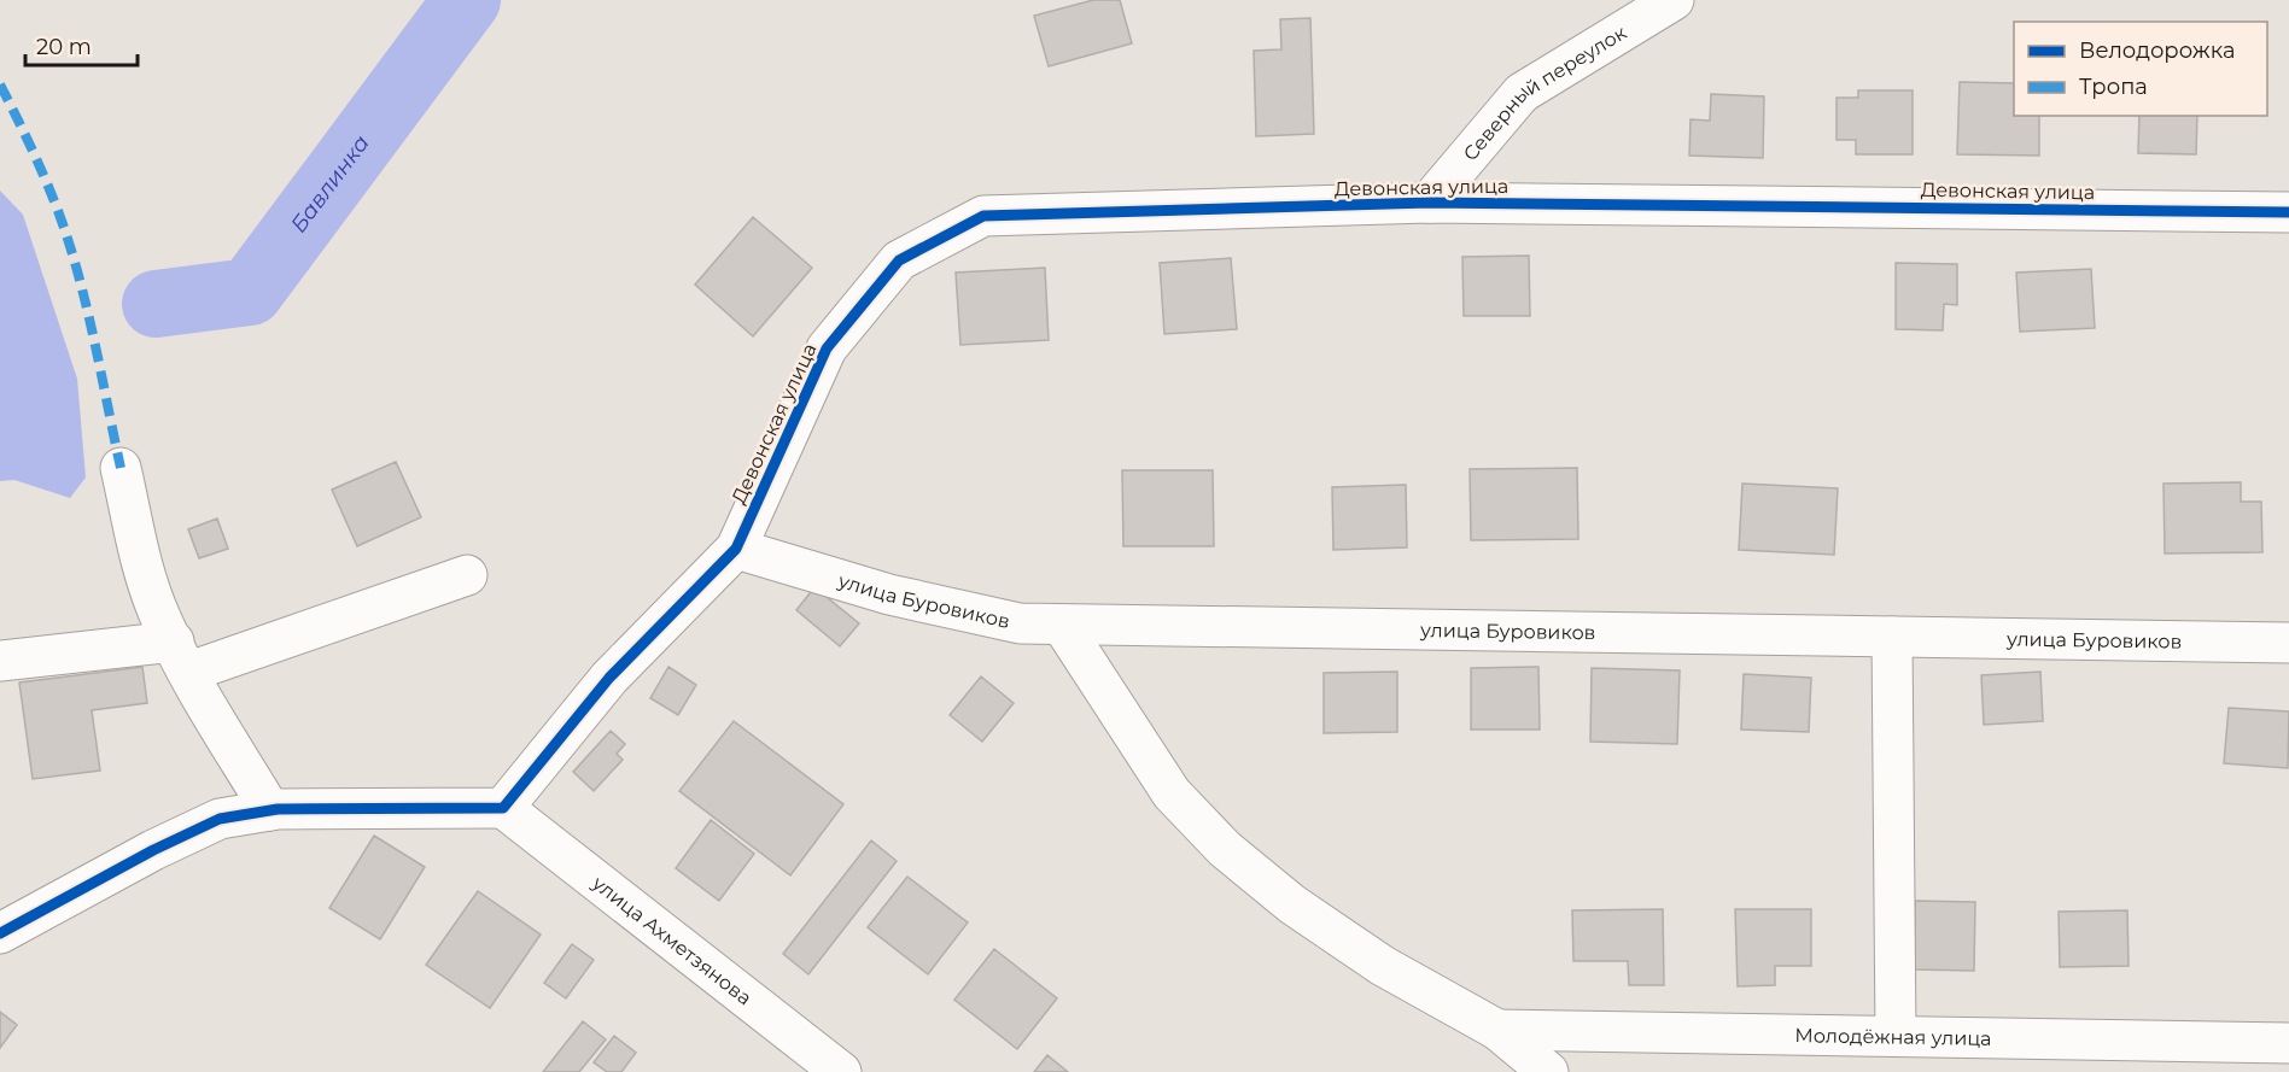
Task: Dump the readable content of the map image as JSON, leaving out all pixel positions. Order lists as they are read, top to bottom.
{
  "streets": {
    "street": [
      "Северный переулок",
      "Девонская улица",
      "улица Буровиков",
      "улица Ахметзянова",
      "Молодёжная улица"
    ]
  },
  "crossings": [
    ["Северный переулок", "Девонская улица"],
    ["Девонская улица", "улица Буровиков"],
    ["Девонская улица", "улица Ахметзянова"]
  ],
  "water": ["Бавлинка"],
  "legend": ["Велодорожка", "Тропа"],
  "scale_bar": "20 m"
}
